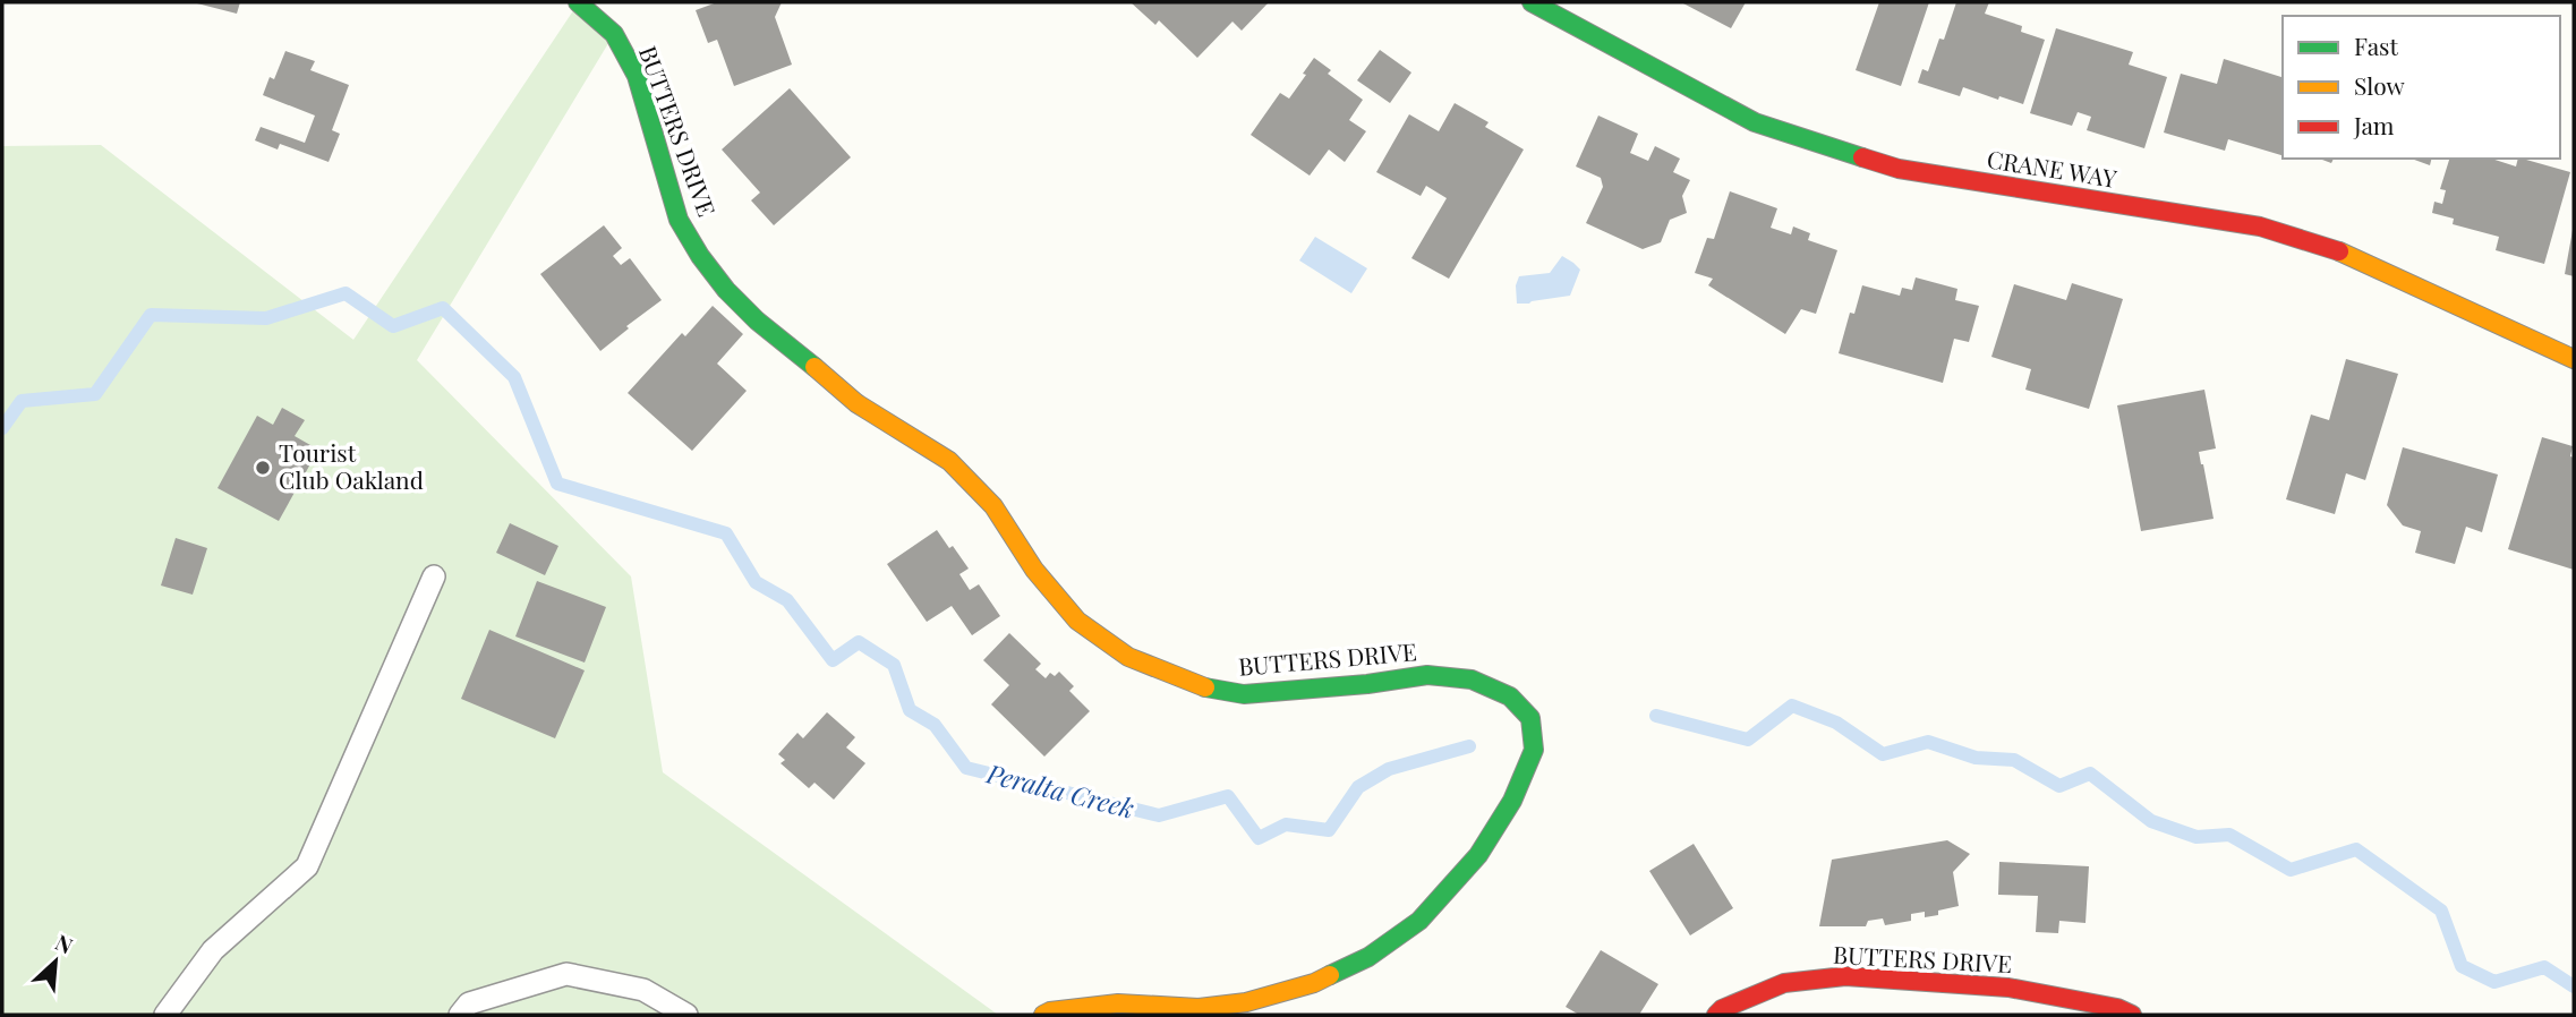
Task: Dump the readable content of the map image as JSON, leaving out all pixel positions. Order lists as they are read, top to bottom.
{
  "streets": {
    "street": ["BUTTERS DRIVE", "CRANE WAY"]
  },
  "water": ["Peralta Creek"],
  "places": ["Tourist Club Oakland"],
  "legend": ["Fast", "Slow", "Jam"],
  "north": "top right"
}
